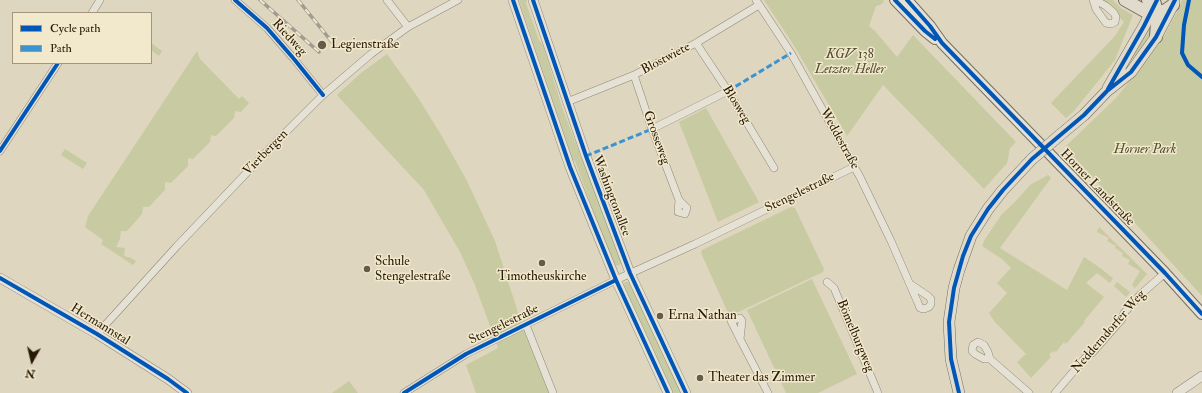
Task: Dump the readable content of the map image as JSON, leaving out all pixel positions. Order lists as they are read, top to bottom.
{
  "streets": {
    "main road": ["Horner Landstraße"],
    "street": [
      "Riedweg",
      "Blostwiete",
      "Blosweg",
      "Grosseweg",
      "Weddestraße",
      "Vierbergen",
      "Stengelestraße",
      "Washingtonallee",
      "Hermannstal",
      "Nedderndorfer Weg",
      "Bömelburgweg"
    ]
  },
  "crossings": [
    ["Riedweg", "Vierbergen"],
    ["Blostwiete", "Blosweg"],
    ["Blostwiete", "Grosseweg"],
    ["Blostwiete", "Weddestraße"],
    ["Blostwiete", "Washingtonallee"],
    ["Weddestraße", "Stengelestraße"],
    ["Vierbergen", "Hermannstal"],
    ["Horner Landstraße", "Nedderndorfer Weg"],
    ["Stengelestraße", "Washingtonallee"]
  ],
  "parks": ["KGV 138 Letzter Heller", "Horner Park"],
  "places": [
    "Legienstraße",
    "Timotheuskirche",
    "Schule Stengelestraße",
    "Erna Nathan",
    "Theater das Zimmer"
  ],
  "legend": ["Cycle path", "Path"],
  "north": "bottom"
}
